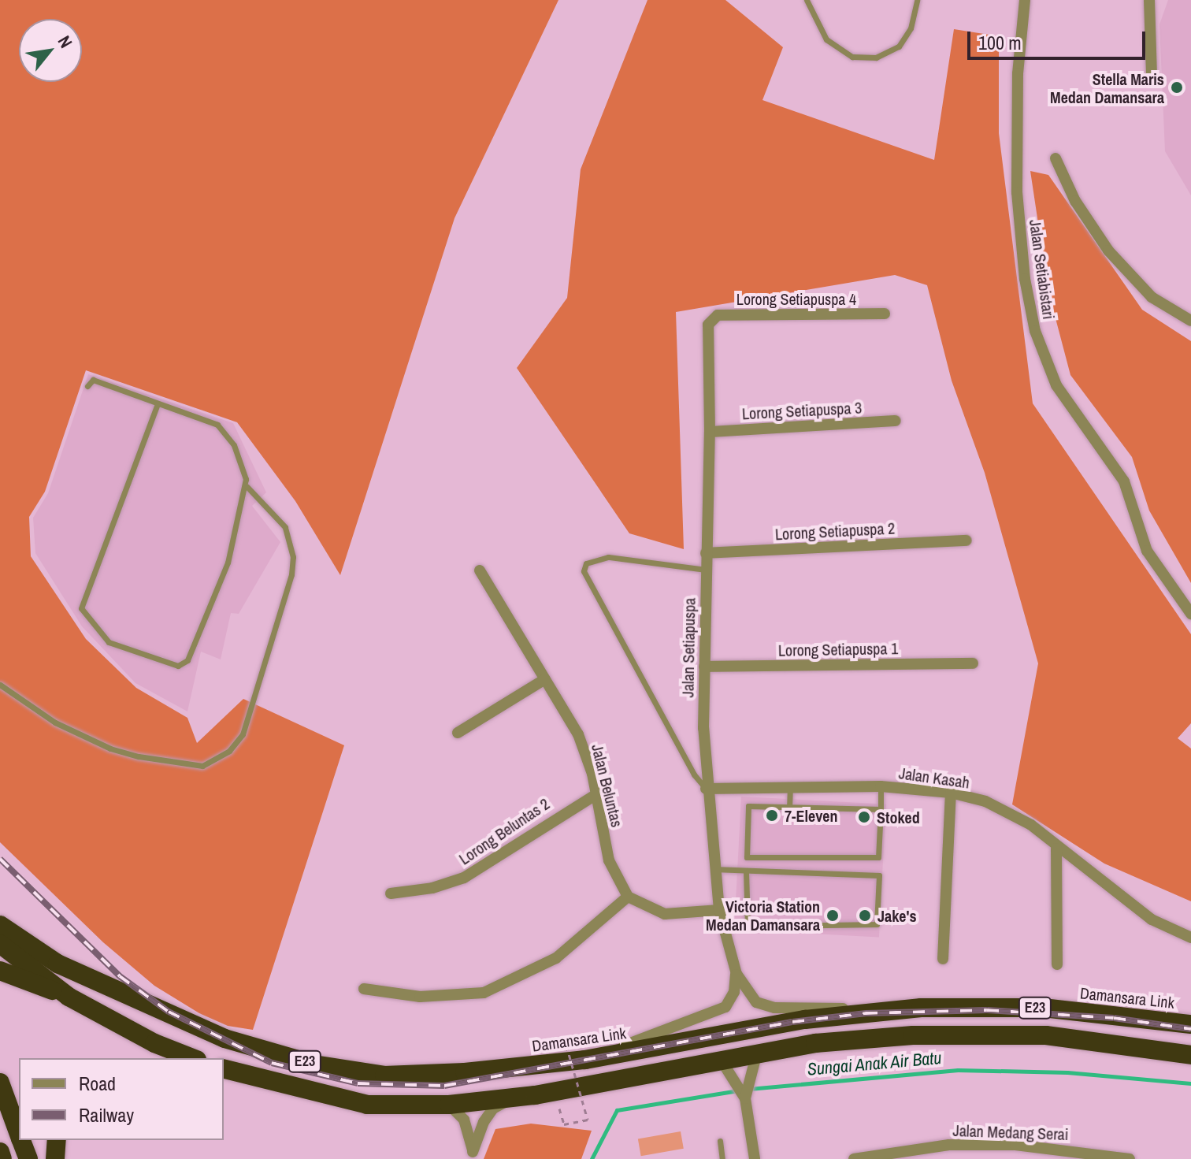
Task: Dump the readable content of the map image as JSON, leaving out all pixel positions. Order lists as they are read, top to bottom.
{
  "streets": {
    "highway": ["Damansara Link", "E23"],
    "street": [
      "Jalan Setiabistari",
      "Lorong Setiapuspa 4",
      "Lorong Setiapuspa 3",
      "Lorong Setiapuspa 2",
      "Jalan Setiapuspa",
      "Lorong Setiapuspa 1",
      "Jalan Kasah",
      "Jalan Beluntas",
      "Lorong Beluntas 2",
      "Jalan Medang Serai"
    ]
  },
  "crossings": [
    ["Lorong Setiapuspa 4", "Jalan Setiapuspa"],
    ["Lorong Setiapuspa 3", "Jalan Setiapuspa"],
    ["Lorong Setiapuspa 2", "Jalan Setiapuspa"],
    ["Jalan Setiapuspa", "Lorong Setiapuspa 1"],
    ["Jalan Setiapuspa", "Jalan Kasah"],
    ["Jalan Setiapuspa", "Damansara Link"],
    ["Jalan Beluntas", "Lorong Beluntas 2"]
  ],
  "water": ["Sungai Anak Air Batu"],
  "places": [
    "Stella Maris Medan Damansara",
    "7-Eleven",
    "Stoked",
    "Victoria Station Medan Damansara",
    "Jake's"
  ],
  "legend": ["Road", "Railway"],
  "scale_bar": "100 m",
  "north": "top right"
}
